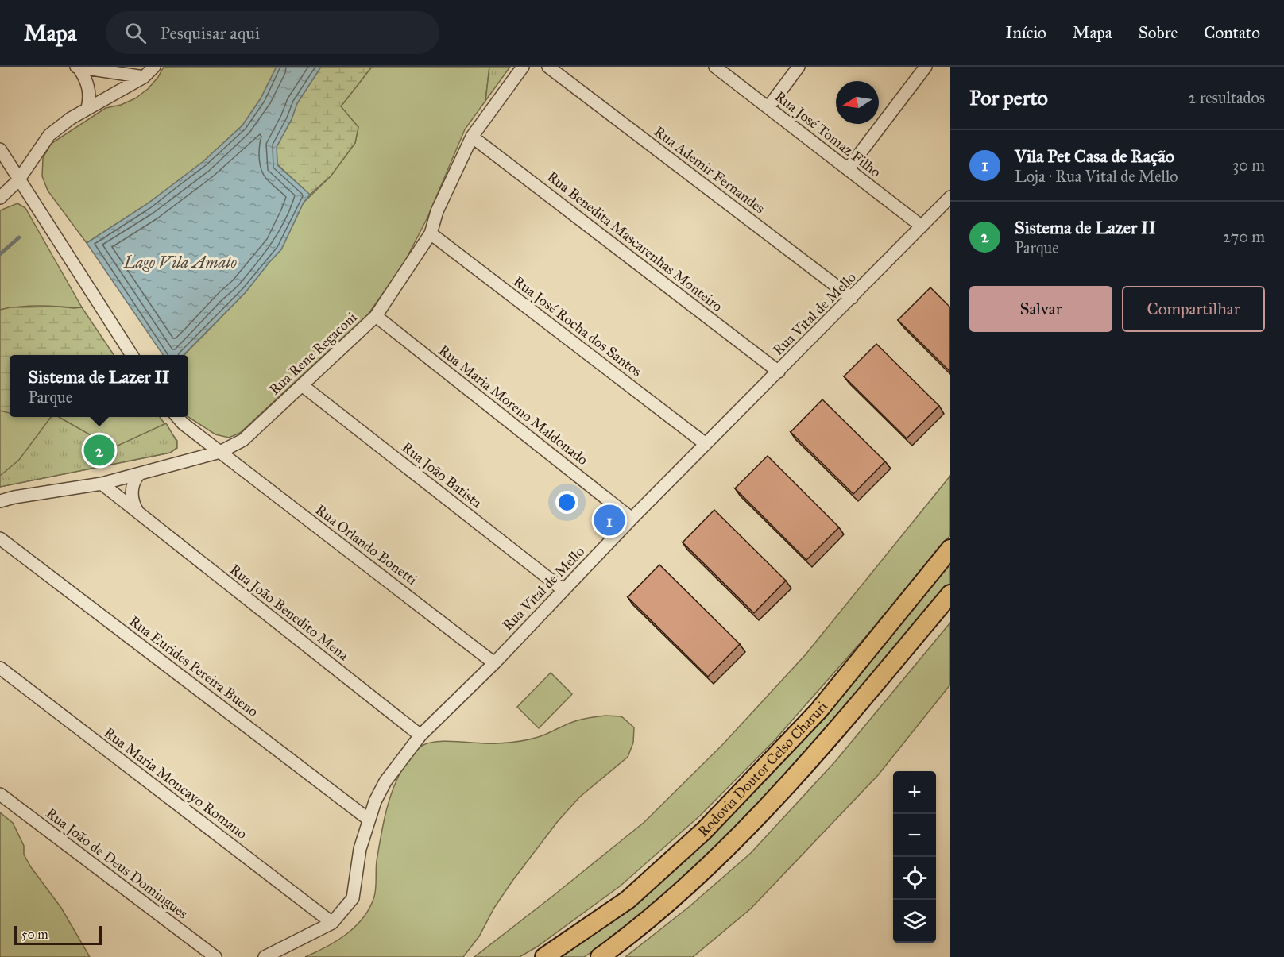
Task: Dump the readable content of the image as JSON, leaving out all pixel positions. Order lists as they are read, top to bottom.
{
  "streets": {
    "highway": ["Rodovia Doutor Celso Charuri"],
    "street": [
      "Rua José Tomaz Filho",
      "Rua Ademir Fernandes",
      "Rua Benedita Mascarenhas Monteiro",
      "Rua Vital de Mello",
      "Rua José Rocha dos Santos",
      "Rua Rene Regaconi",
      "Rua Maria Moreno Maldonado",
      "Rua João Batista",
      "Rua Orlando Bonetti",
      "Rua João Benedito Mena",
      "Rua Eurides Pereira Bueno",
      "Rua Maria Moncayo Romano",
      "Rua João de Deus Domingues"
    ]
  },
  "crossings": [
    ["Rua José Tomaz Filho", "Rua Vital de Mello"],
    ["Rua Ademir Fernandes", "Rua Vital de Mello"],
    ["Rua Benedita Mascarenhas Monteiro", "Rua Vital de Mello"],
    ["Rua Benedita Mascarenhas Monteiro", "Rua Rene Regaconi"],
    ["Rua Vital de Mello", "Rua José Rocha dos Santos"],
    ["Rua Vital de Mello", "Rua Maria Moreno Maldonado"],
    ["Rua Vital de Mello", "Rua João Batista"],
    ["Rua Vital de Mello", "Rua Orlando Bonetti"],
    ["Rua Vital de Mello", "Rua João Benedito Mena"],
    ["Rua Vital de Mello", "Rua Eurides Pereira Bueno"],
    ["Rua Vital de Mello", "Rua Maria Moncayo Romano"],
    ["Rua José Rocha dos Santos", "Rua Rene Regaconi"],
    ["Rua Rene Regaconi", "Rua Maria Moreno Maldonado"],
    ["Rua Rene Regaconi", "Rua João Batista"],
    ["Rua Rene Regaconi", "Rua Orlando Bonetti"],
    ["Rua Rene Regaconi", "Rua João Benedito Mena"]
  ],
  "water": ["Lago Vila Amato"],
  "scale_bar": "50 m",
  "north": "left",
  "page": {
    "header": "Mapa",
    "search": "Pesquisar aqui",
    "nav": [
      "Início",
      "Mapa",
      "Sobre",
      "Contato"
    ],
    "heading": ["Por perto", "2 resultados"],
    "list": [
      {
        "mark": "1",
        "name": "Vila Pet Casa de Ração",
        "note": "Loja · Rua Vital de Mello",
        "value": "30 m"
      },
      {
        "mark": "2",
        "name": "Sistema de Lazer II",
        "note": "Parque",
        "value": "270 m"
      }
    ],
    "buttons": ["Salvar", "Compartilhar"],
    "popup": ["Sistema de Lazer II", "Parque"],
    "pins": ["2", "1"],
    "map_buttons": ["+", "−"],
    "scale": "50 m"
  }
}
